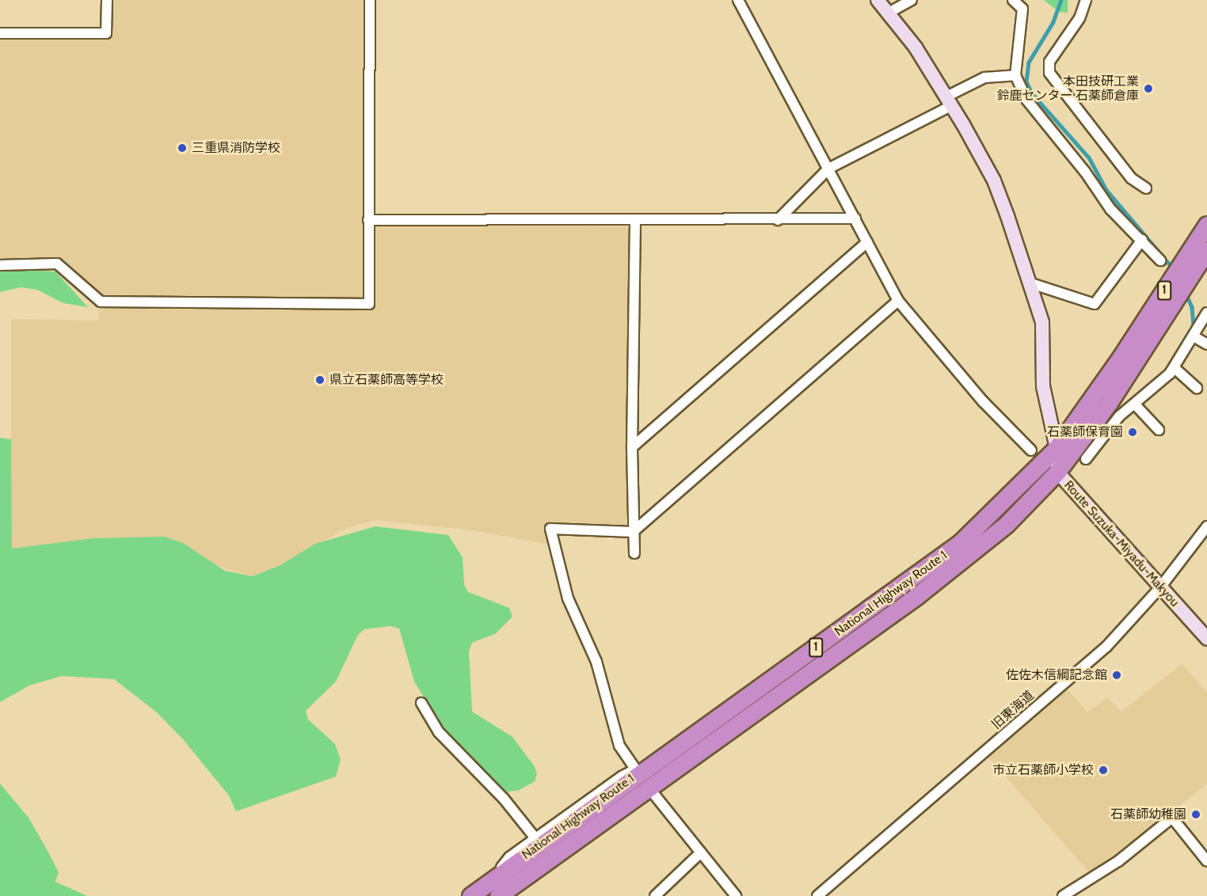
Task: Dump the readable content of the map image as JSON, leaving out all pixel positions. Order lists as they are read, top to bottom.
{
  "streets": {
    "highway": ["1", "National Highway Route 1"],
    "main road": ["Route Suzuka-Miyadu-Makyou"],
    "street": ["旧東海道"]
  },
  "crossings": [
    ["Route Suzuka-Miyadu-Makyou", "National Highway Route 1"],
    ["Route Suzuka-Miyadu-Makyou", "旧東海道"]
  ],
  "places": [
    "本田技研工業 鈴鹿センター 石薬師倉庫",
    "三重県消防学校",
    "県立石薬師高等学校",
    "石薬師保育園",
    "佐佐木信綱記念館",
    "市立石薬師小学校",
    "石薬師幼稚園"
  ]
}
